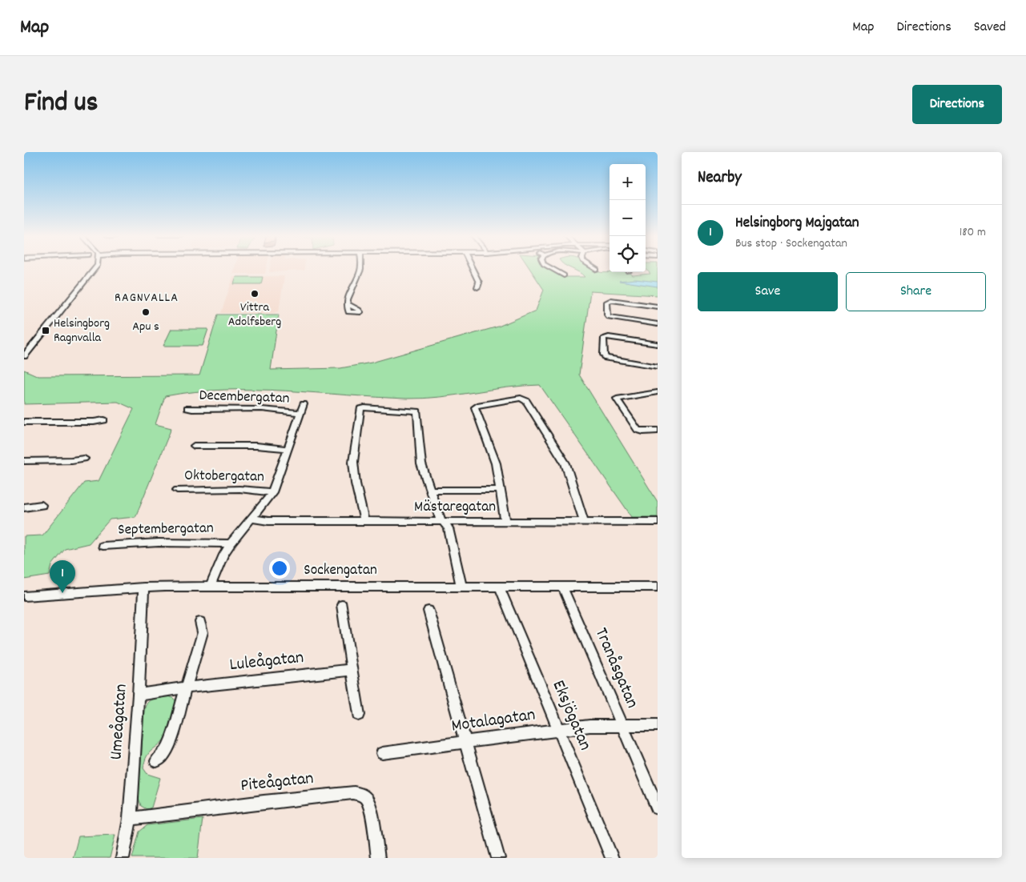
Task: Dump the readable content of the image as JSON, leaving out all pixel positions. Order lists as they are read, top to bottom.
{
  "streets": {
    "street": [
      "Decembergatan",
      "Oktobergatan",
      "Mästaregatan",
      "Septembergatan",
      "Sockengatan",
      "Luleågatan",
      "Tranåsgatan",
      "Eksjögatan",
      "Motalagatan",
      "Umeågatan",
      "Piteågatan"
    ]
  },
  "crossings": [
    ["Sockengatan", "Tranåsgatan"],
    ["Sockengatan", "Eksjögatan"],
    ["Sockengatan", "Umeågatan"],
    ["Luleågatan", "Umeågatan"],
    ["Tranåsgatan", "Motalagatan"],
    ["Eksjögatan", "Motalagatan"],
    ["Umeågatan", "Piteågatan"]
  ],
  "districts": ["RAGNVALLA"],
  "places": {
    "other": ["Vittra Adolfsberg", "Apu s"],
    "transit": ["Helsingborg Ragnvalla"]
  },
  "page": {
    "header": "Map",
    "nav": ["Map", "Directions", "Saved"],
    "title": "Find us",
    "buttons": [
      "Directions",
      ["Save", "Share"]
    ],
    "heading": "Nearby",
    "map_buttons": ["+", "−"],
    "list": [
      {
        "mark": "1",
        "name": "Helsingborg Majgatan",
        "note": "Bus stop · Sockengatan",
        "value": "180 m"
      }
    ],
    "pins": "1"
  }
}
